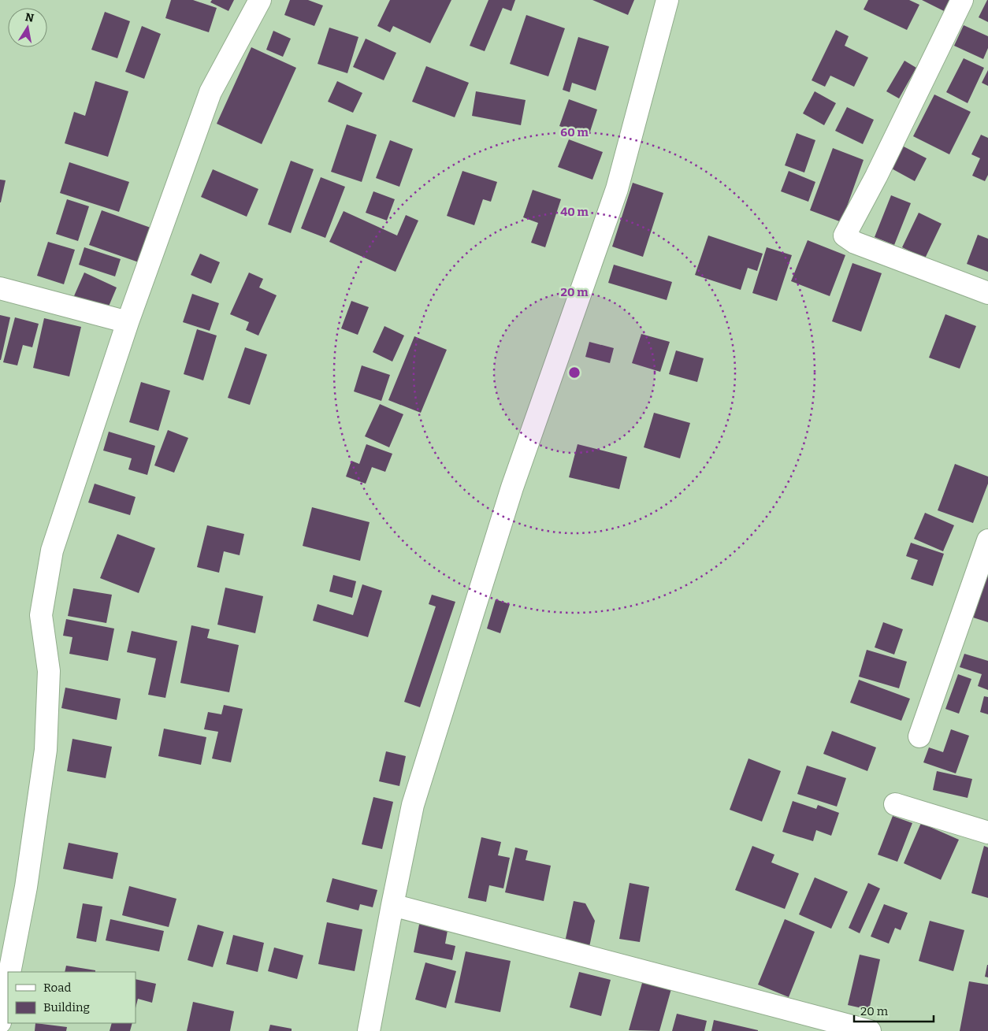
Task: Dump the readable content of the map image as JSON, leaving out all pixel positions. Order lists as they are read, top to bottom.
{
  "legend": ["Road", "Building"],
  "scale_bar": "20 m",
  "north": "top",
  "rings": ["60 m", "40 m", "20 m"]
}
